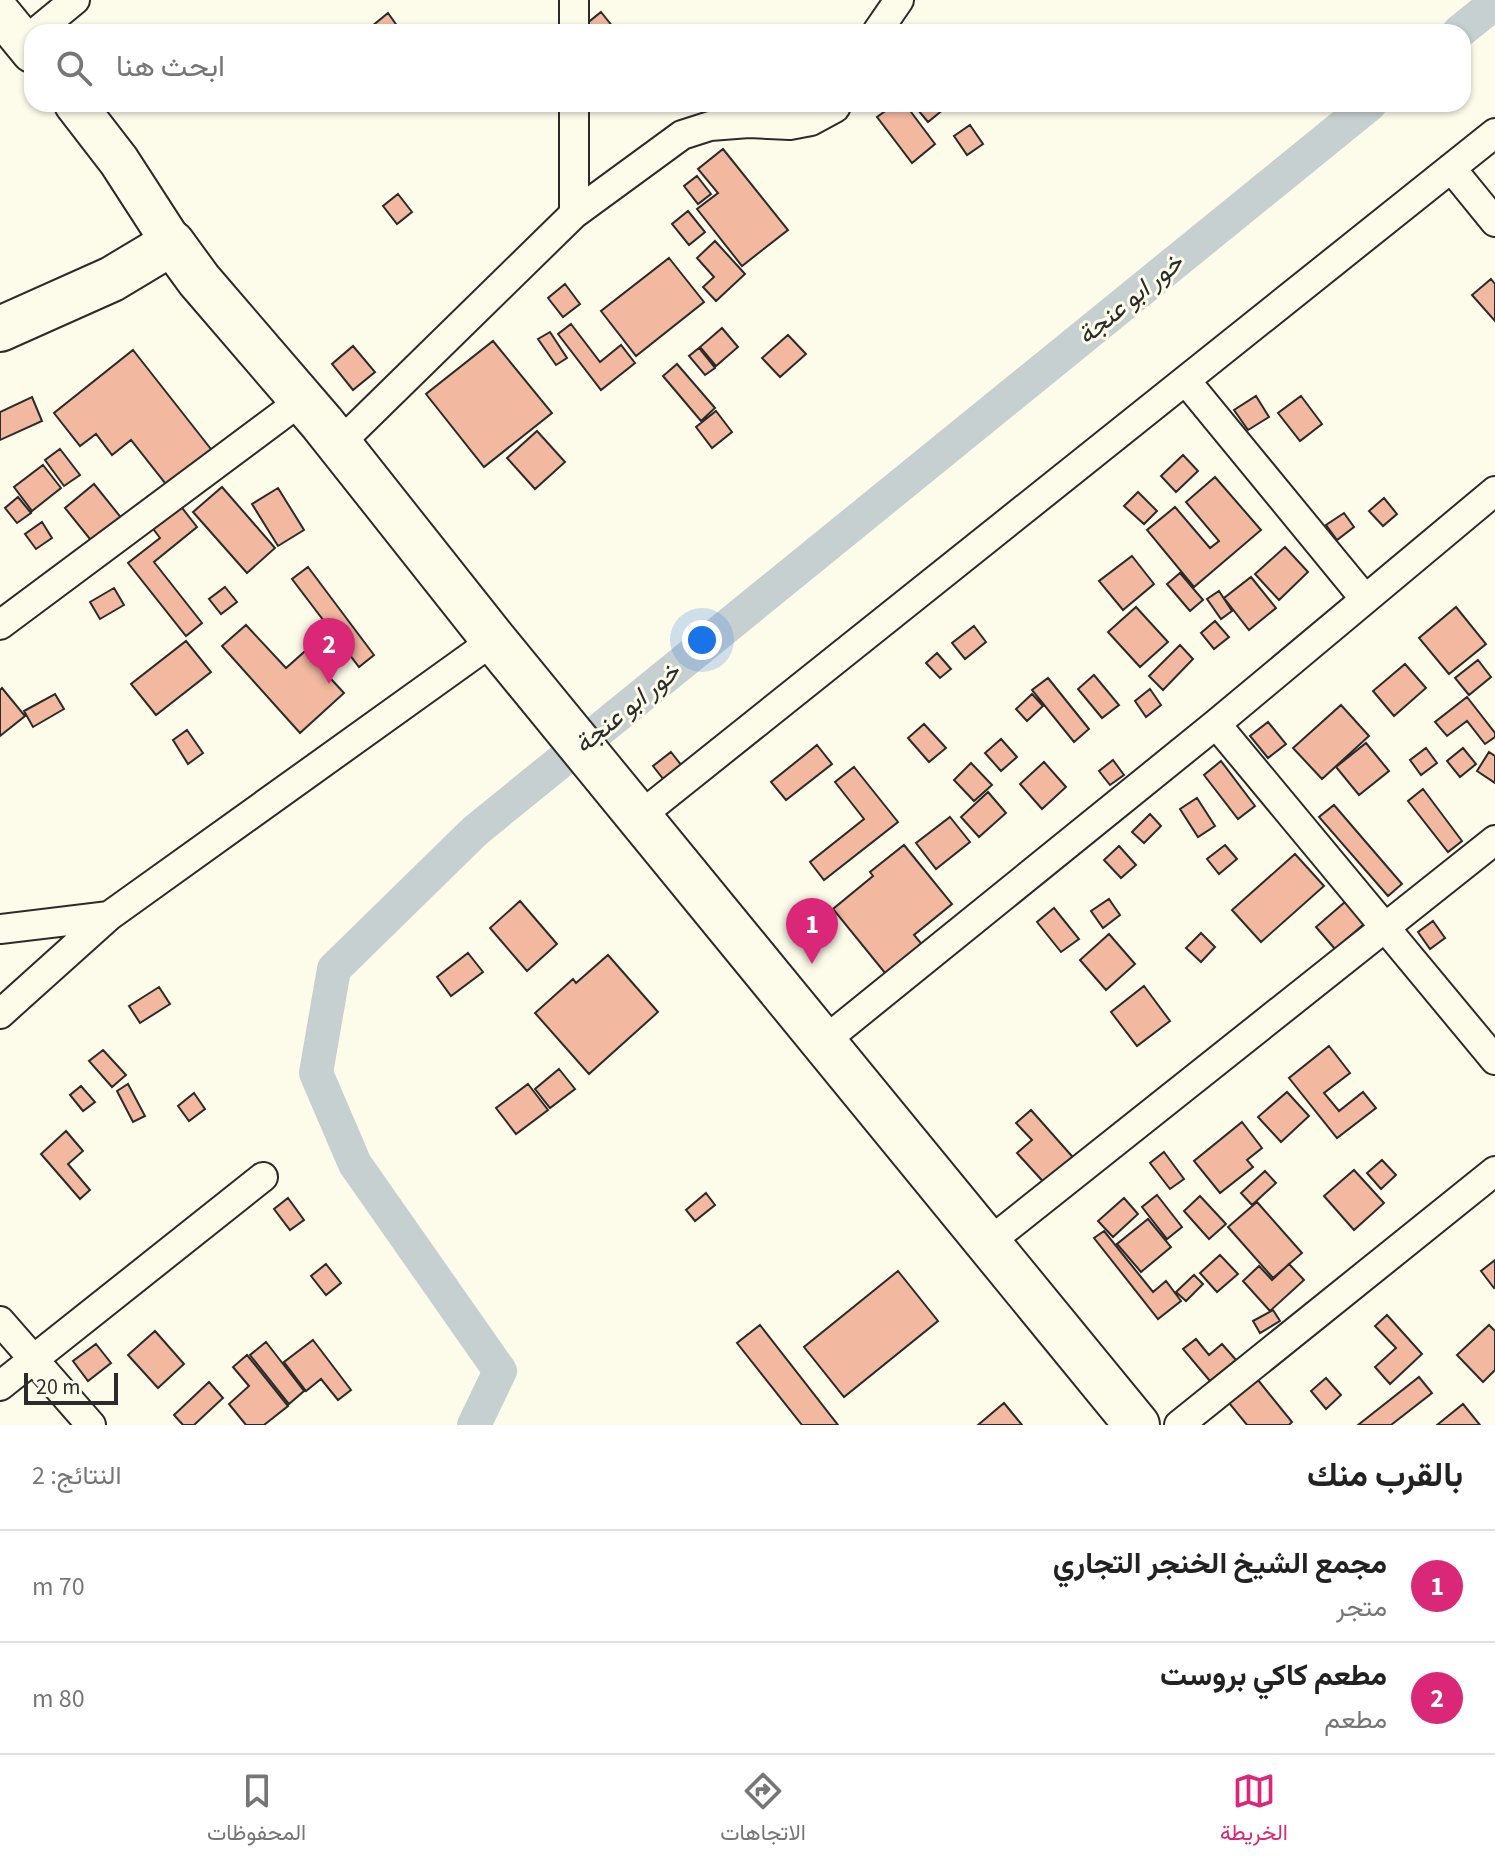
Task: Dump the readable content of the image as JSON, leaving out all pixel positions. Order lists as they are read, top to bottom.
{
  "water": ["خور ابو عنجة"],
  "scale_bar": "20 m",
  "page": {
    "search": "ابحث هنا",
    "pins": ["2", "1"],
    "scale": "20 m",
    "heading": ["بالقرب منك", "النتائج: 2"],
    "list": [
      {
        "mark": "1",
        "name": "مجمع الشيخ الخنجر التجاري",
        "note": "متجر",
        "value": "70 m"
      },
      {
        "mark": "2",
        "name": "مطعم كاكي بروست",
        "note": "مطعم",
        "value": "80 m"
      }
    ],
    "nav": ["الخريطة", "الاتجاهات", "المحفوظات"]
  }
}
